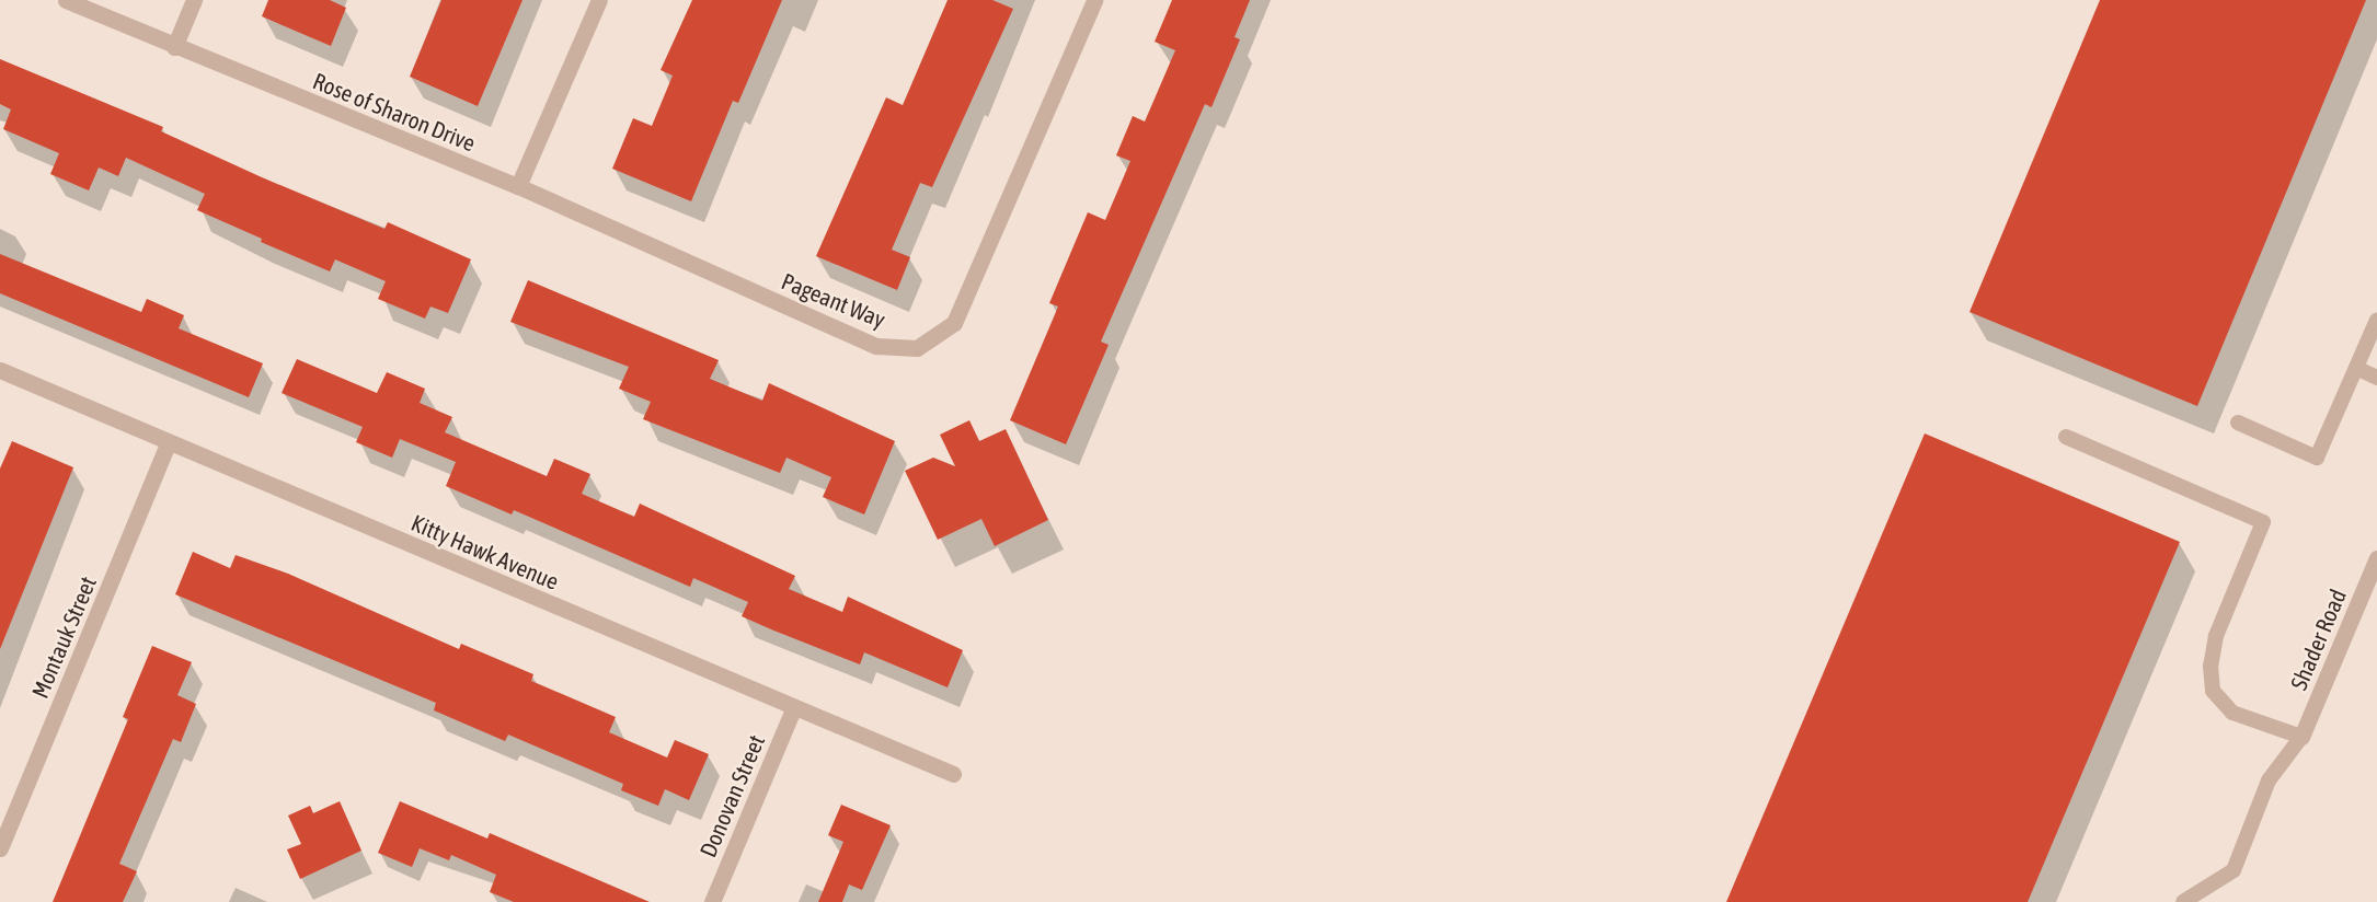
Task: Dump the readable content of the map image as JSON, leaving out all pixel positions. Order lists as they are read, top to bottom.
{
  "streets": {
    "street": [
      "Rose of Sharon Drive",
      "Pageant Way",
      "Kitty Hawk Avenue",
      "Montauk Street",
      "Shader Road",
      "Donovan Street"
    ]
  },
  "crossings": [
    ["Rose of Sharon Drive", "Pageant Way"],
    ["Kitty Hawk Avenue", "Montauk Street"],
    ["Kitty Hawk Avenue", "Donovan Street"]
  ]
}
